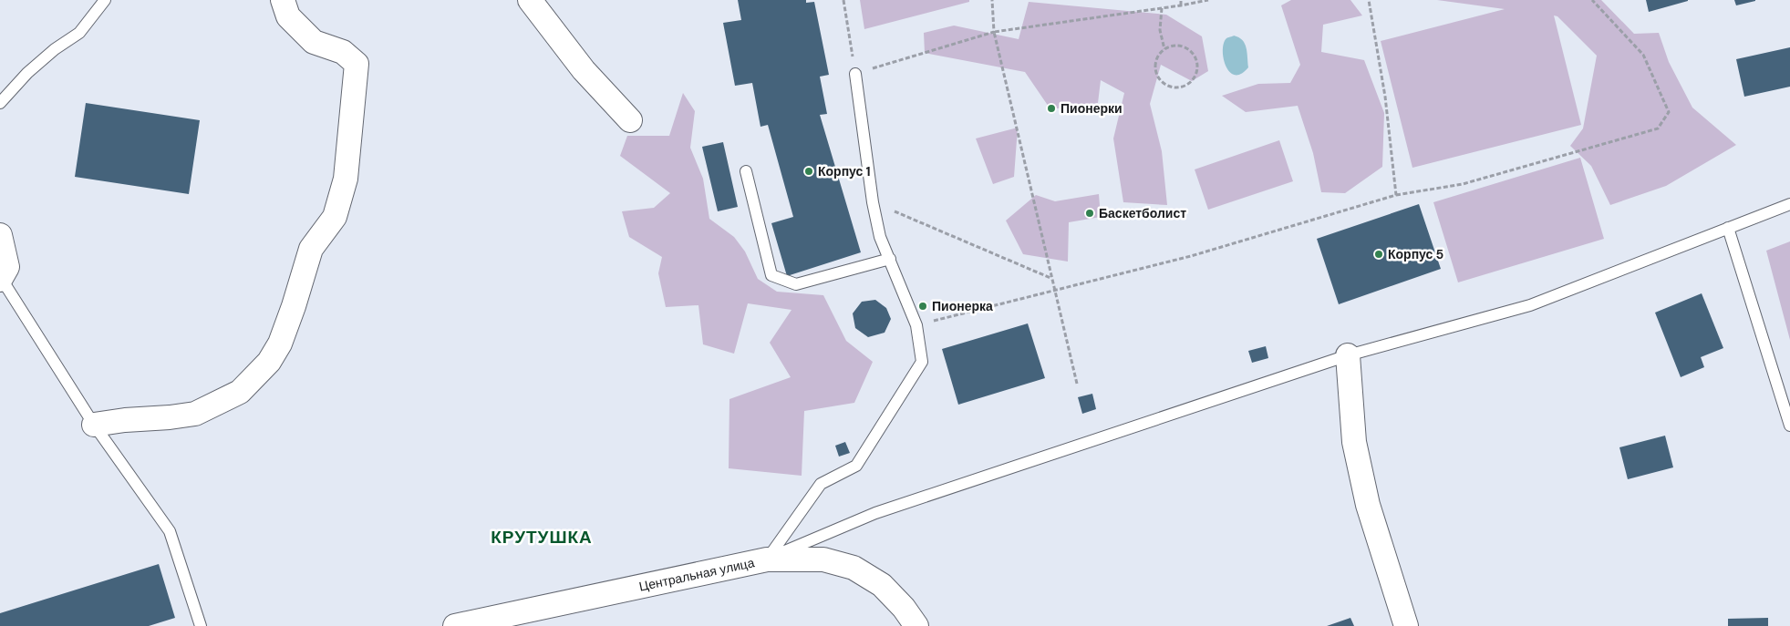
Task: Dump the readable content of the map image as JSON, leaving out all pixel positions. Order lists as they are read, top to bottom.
{
  "streets": {
    "street": ["Центральная улица"]
  },
  "districts": ["КРУТУШКА"],
  "places": [
    "Пионерки",
    "Корпус 1",
    "Баскетболист",
    "Корпус 5",
    "Пионерка"
  ]
}
